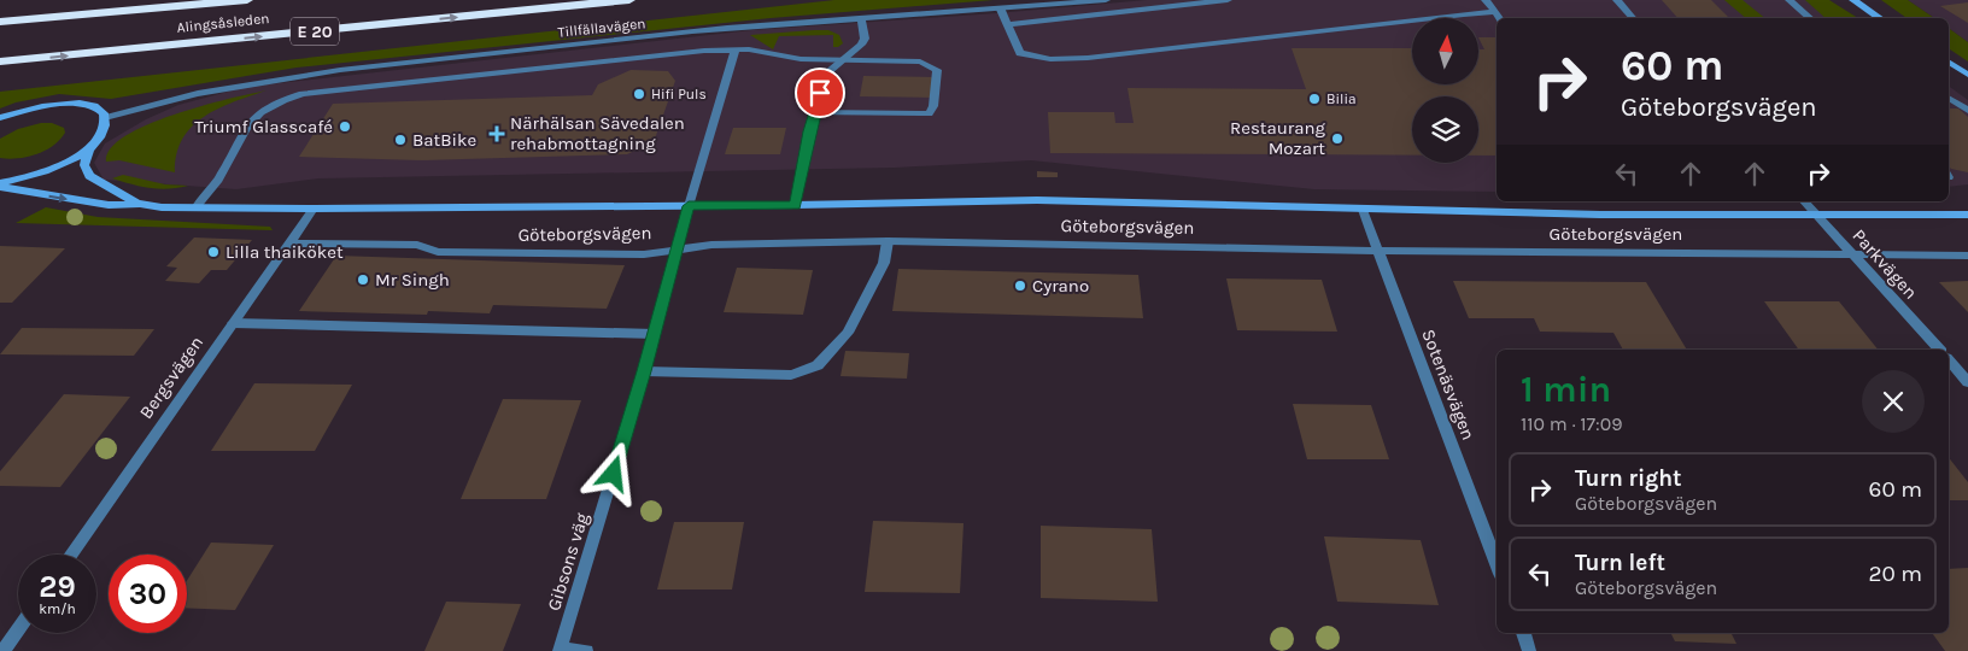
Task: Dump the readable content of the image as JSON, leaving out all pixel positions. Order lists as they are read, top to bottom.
{
  "streets": {
    "highway": ["Alingsåsleden", "E 20"],
    "street": [
      "Tillfällavägen",
      "Göteborgsvägen",
      "Parkvägen",
      "Bergsvägen",
      "Sotenäsvägen",
      "Gibsons väg"
    ]
  },
  "crossings": [
    ["Göteborgsvägen", "Parkvägen"],
    ["Göteborgsvägen", "Bergsvägen"],
    ["Göteborgsvägen", "Sotenäsvägen"],
    ["Göteborgsvägen", "Gibsons väg"]
  ],
  "places": {
    "other": [
      "Hifi Puls",
      "Bilia",
      "Triumf Glasscafé",
      "Restaurang Mozart",
      "BatBike",
      "Lilla thaiköket",
      "Mr Singh",
      "Cyrano"
    ],
    "health": ["Närhälsan Sävedalen rehabmottagning"]
  },
  "north": "top",
  "page": {
    "turn": ["60 m", "Göteborgsvägen"],
    "heading": ["1 min", "110 m · 17:09"],
    "list": [
      {
        "name": "Turn right",
        "note": "Göteborgsvägen",
        "value": "60 m"
      },
      {
        "name": "Turn left",
        "note": "Göteborgsvägen",
        "value": "20 m"
      }
    ],
    "speed": "29 km/h",
    "limit": "30"
  }
}
